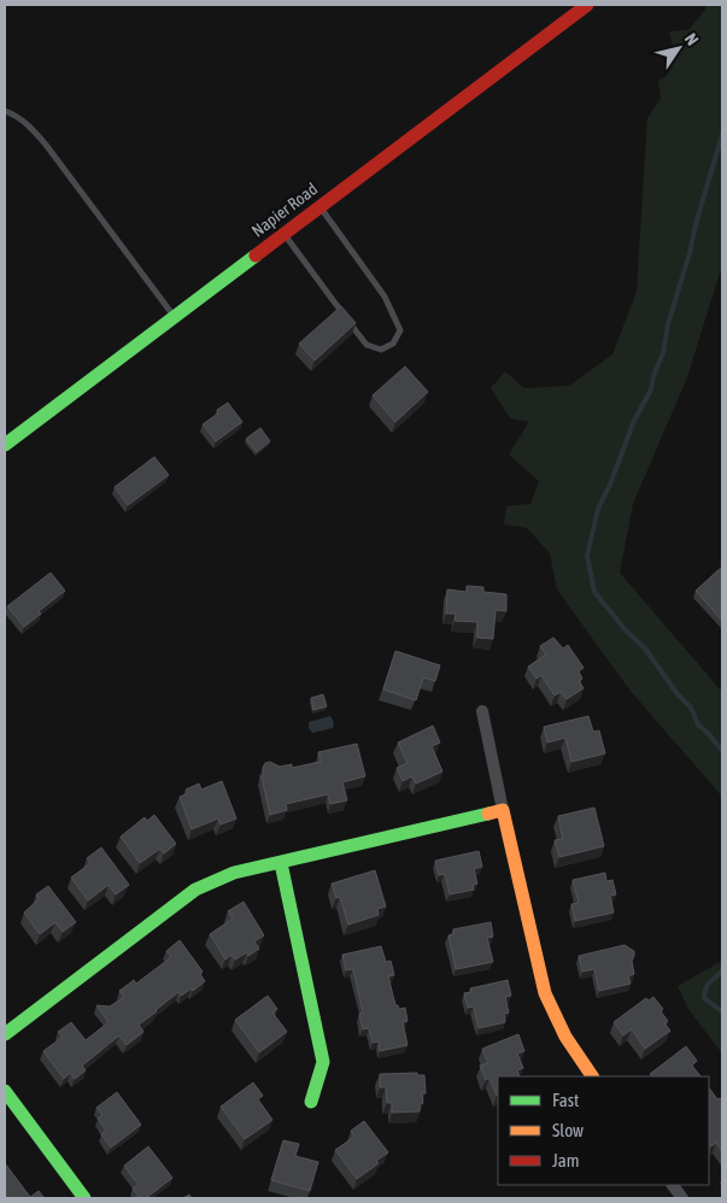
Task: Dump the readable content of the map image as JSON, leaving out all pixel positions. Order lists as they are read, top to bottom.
{
  "streets": {
    "street": ["Napier Road"]
  },
  "legend": ["Fast", "Slow", "Jam"],
  "north": "top right"
}
